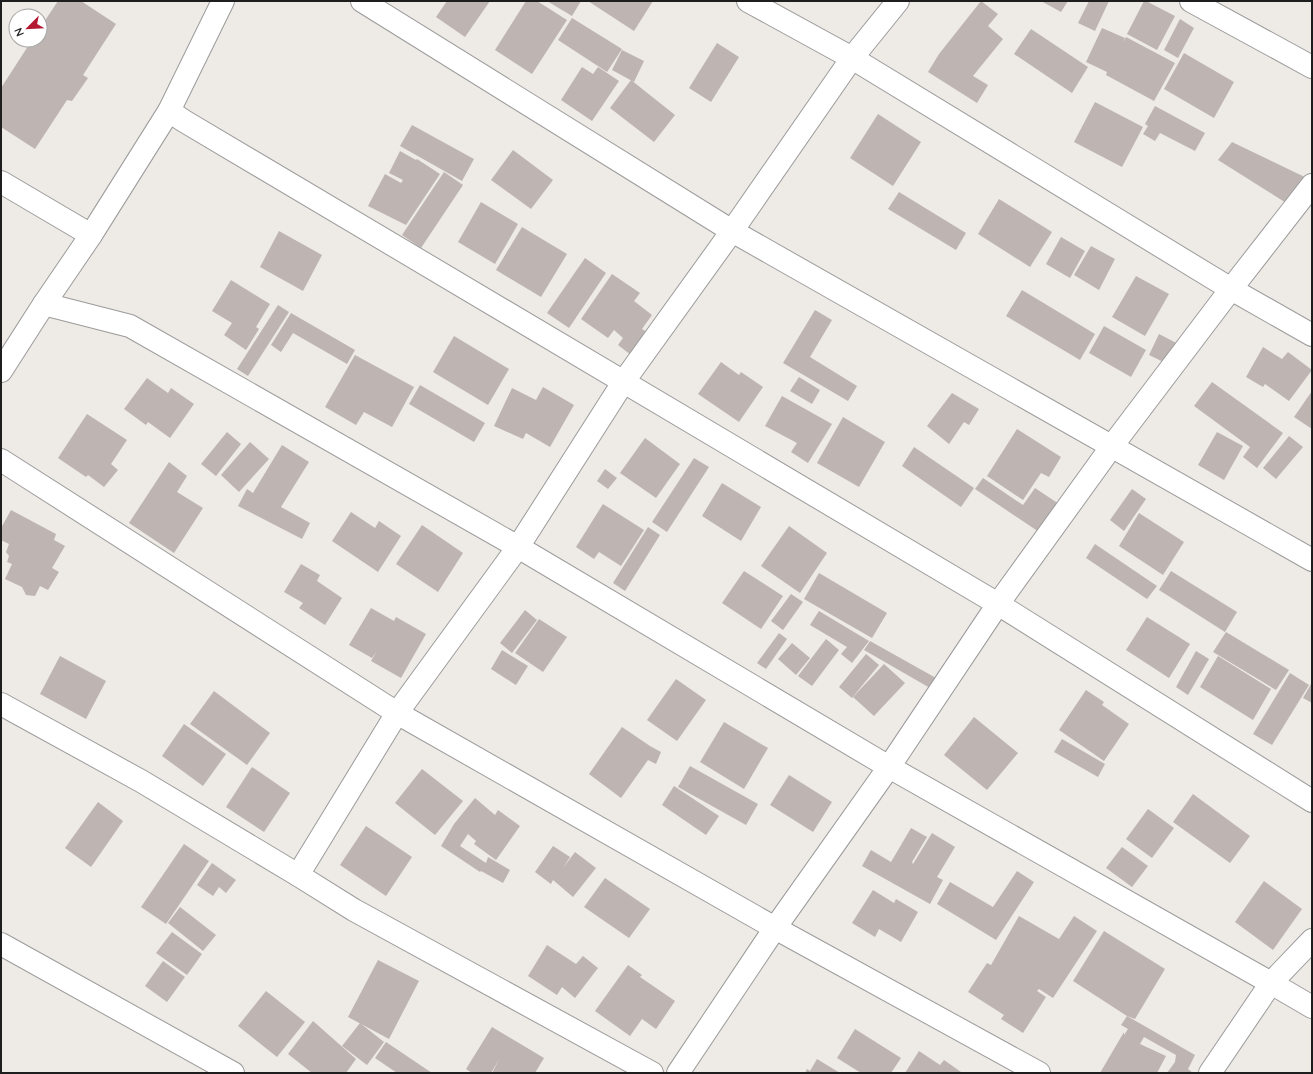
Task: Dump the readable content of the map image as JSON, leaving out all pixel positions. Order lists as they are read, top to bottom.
{
  "north": "bottom left"
}
